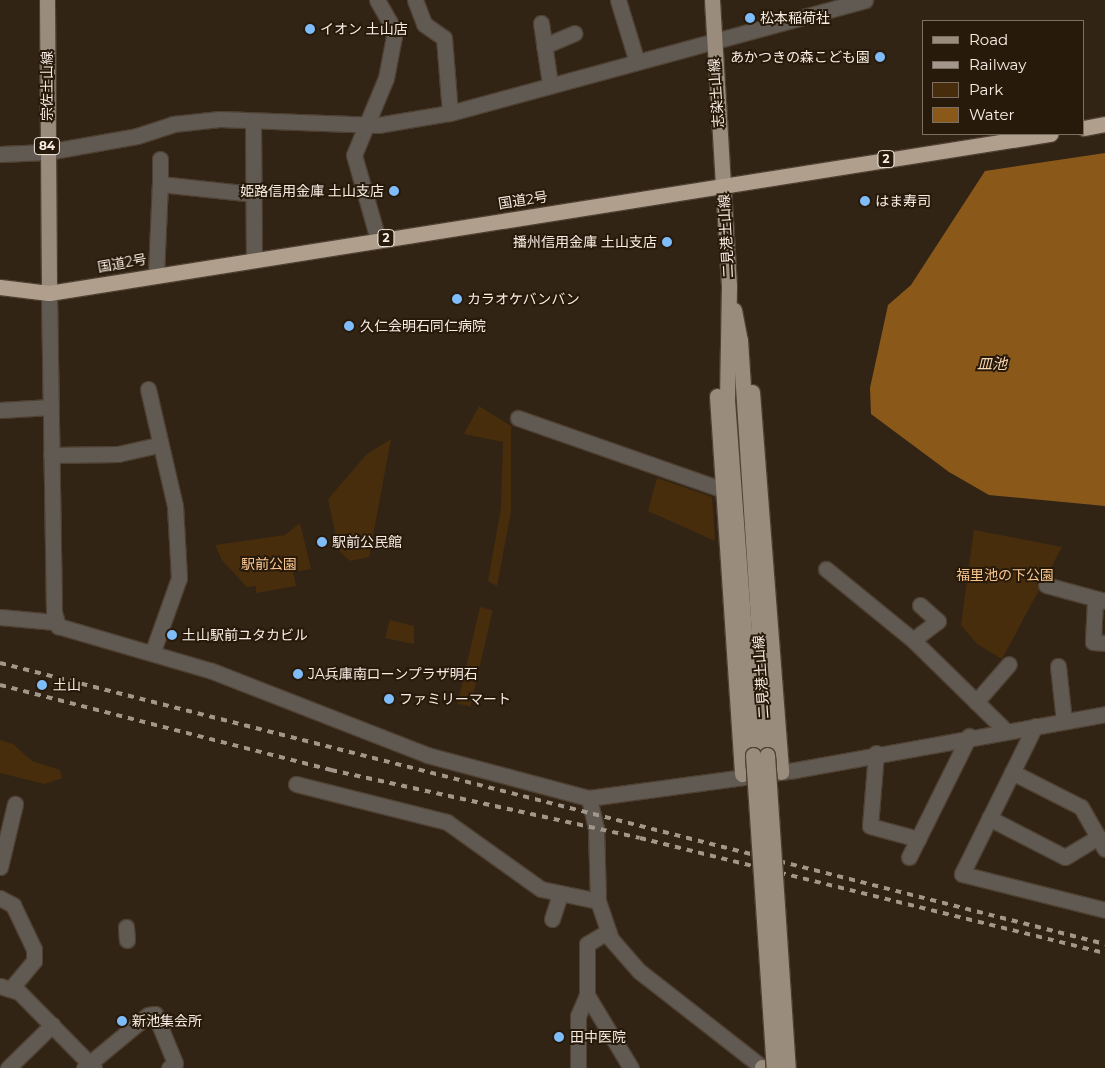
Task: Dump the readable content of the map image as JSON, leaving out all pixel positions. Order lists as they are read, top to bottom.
{
  "streets": {
    "highway": ["2", "国道2号"],
    "main road": [
      "宗佐土山線",
      "志染土山線",
      "84",
      "二見港土山線"
    ]
  },
  "crossings": [
    ["宗佐土山線", "国道2号"],
    ["志染土山線", "国道2号"],
    ["志染土山線", "二見港土山線"],
    ["国道2号", "二見港土山線"]
  ],
  "water": ["皿池"],
  "parks": ["駅前公園", "福里池の下公園"],
  "places": [
    "松本稲荷社",
    "イオン 土山店",
    "あかつきの森こども園",
    "姫路信用金庫 土山支店",
    "はま寿司",
    "播州信用金庫 土山支店",
    "カラオケバンバン",
    "久仁会明石同仁病院",
    "駅前公民館",
    "土山駅前ユタカビル",
    "JA兵庫南ローンプラザ明石",
    "土山",
    "ファミリーマート",
    "新池集会所",
    "田中医院"
  ],
  "legend": [
    "Road",
    "Railway",
    "Park",
    "Water"
  ]
}
